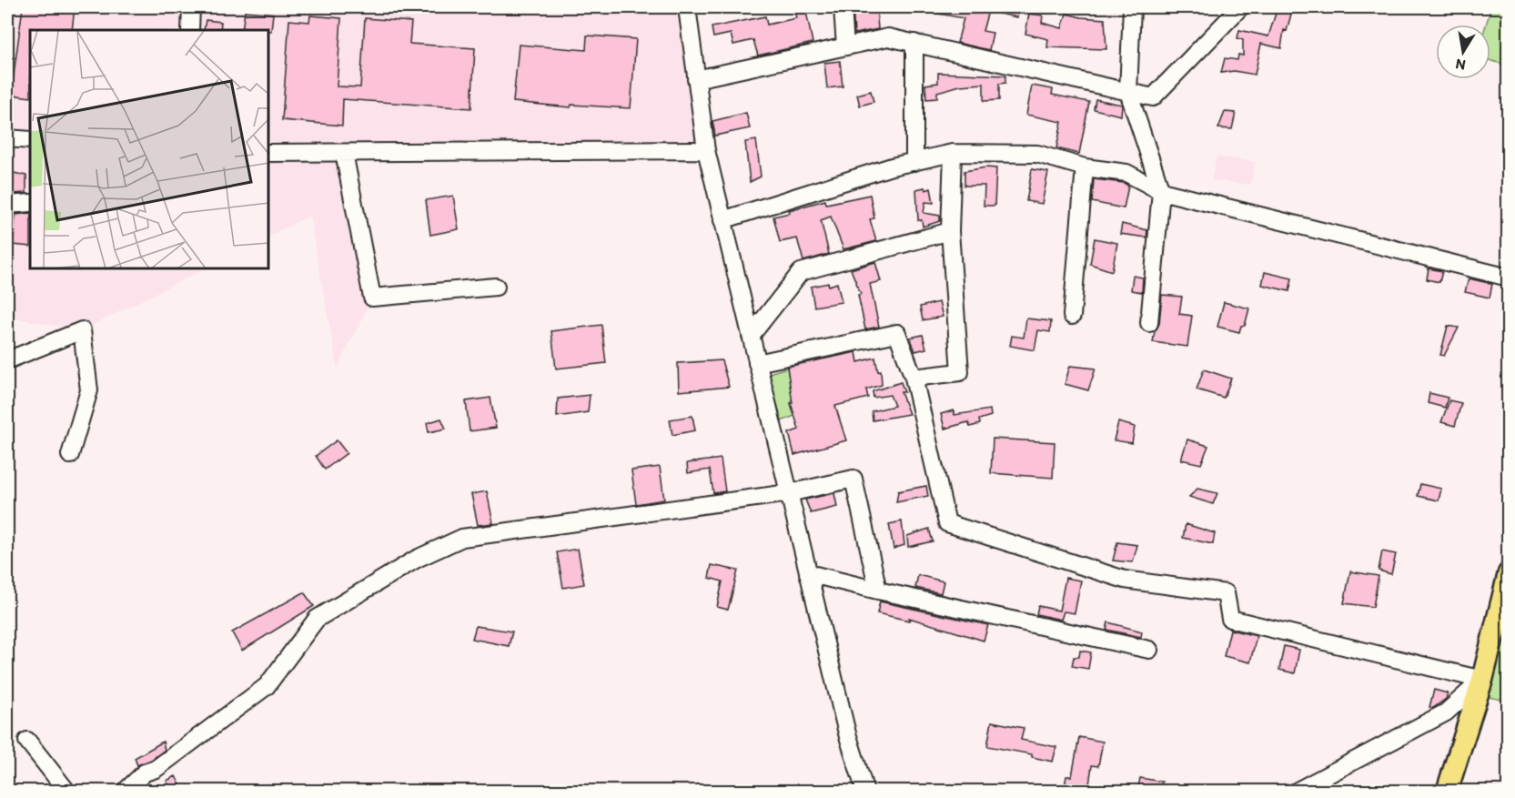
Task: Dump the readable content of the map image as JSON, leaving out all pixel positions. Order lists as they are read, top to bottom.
{
  "north": "bottom"
}
